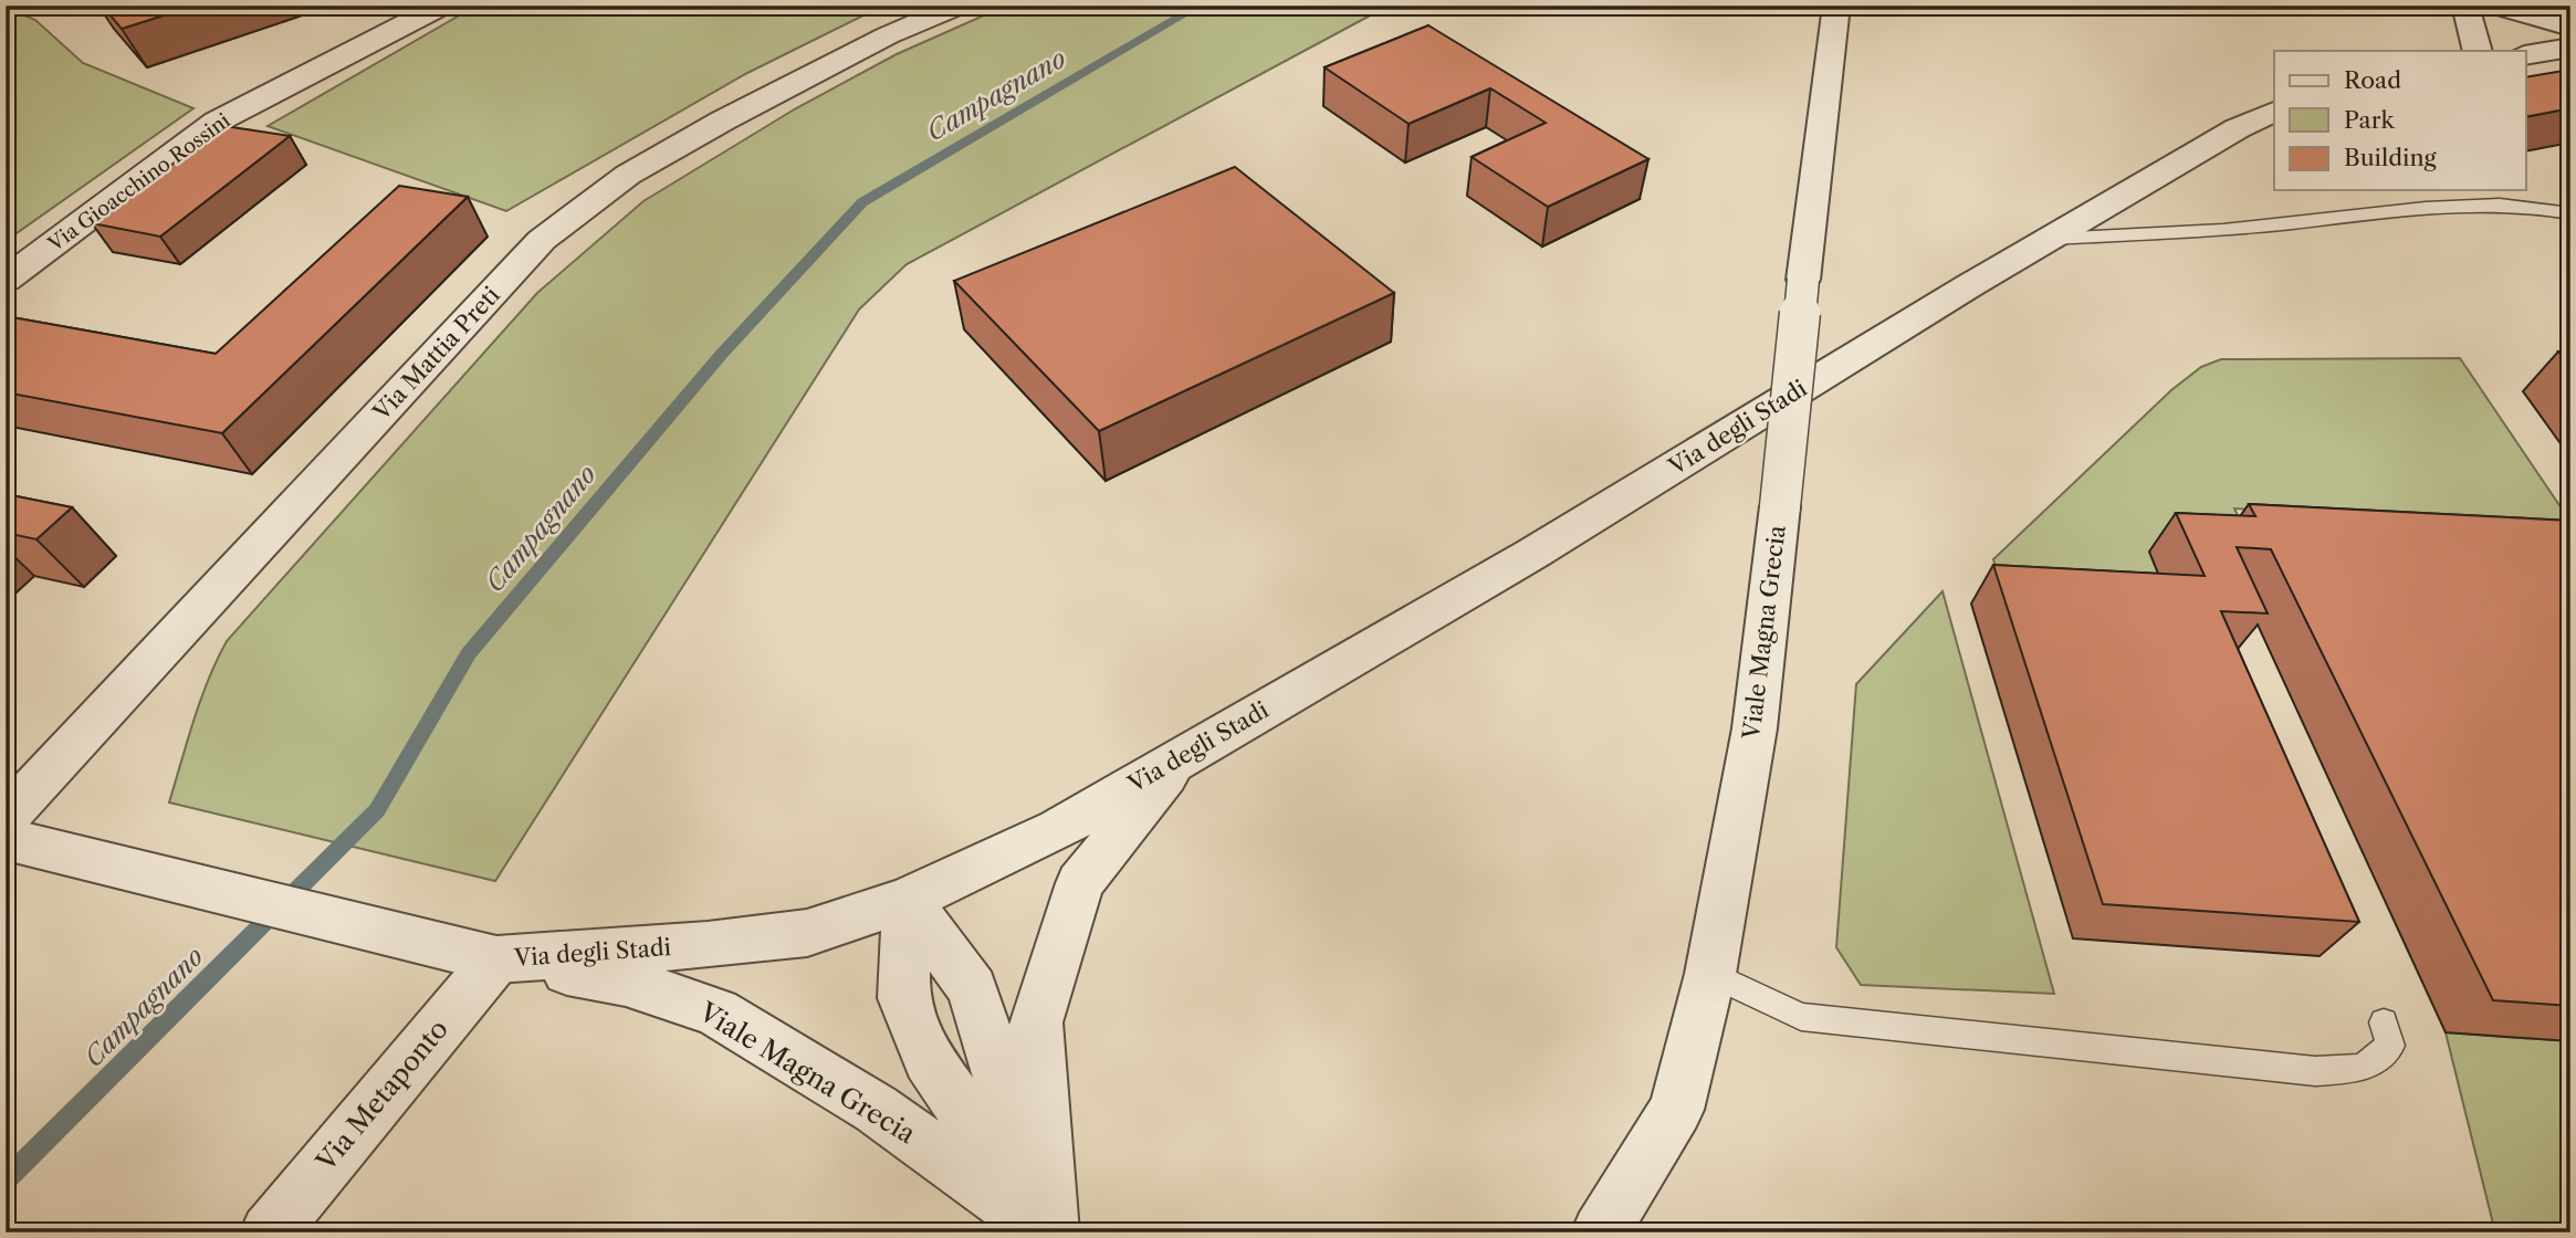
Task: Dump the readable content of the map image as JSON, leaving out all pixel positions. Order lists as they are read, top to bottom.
{
  "streets": {
    "street": [
      "Via Gioacchino Rossini",
      "Via Mattia Preti",
      "Via degli Stadi",
      "Viale Magna Grecia",
      "Via Metaponto"
    ]
  },
  "crossings": [
    ["Via Mattia Preti", "Via degli Stadi"],
    ["Via degli Stadi", "Viale Magna Grecia"],
    ["Via degli Stadi", "Via Metaponto"],
    ["Viale Magna Grecia", "Via Metaponto"]
  ],
  "water": ["Campagnano"],
  "legend": ["Road", "Park", "Building"]
}
